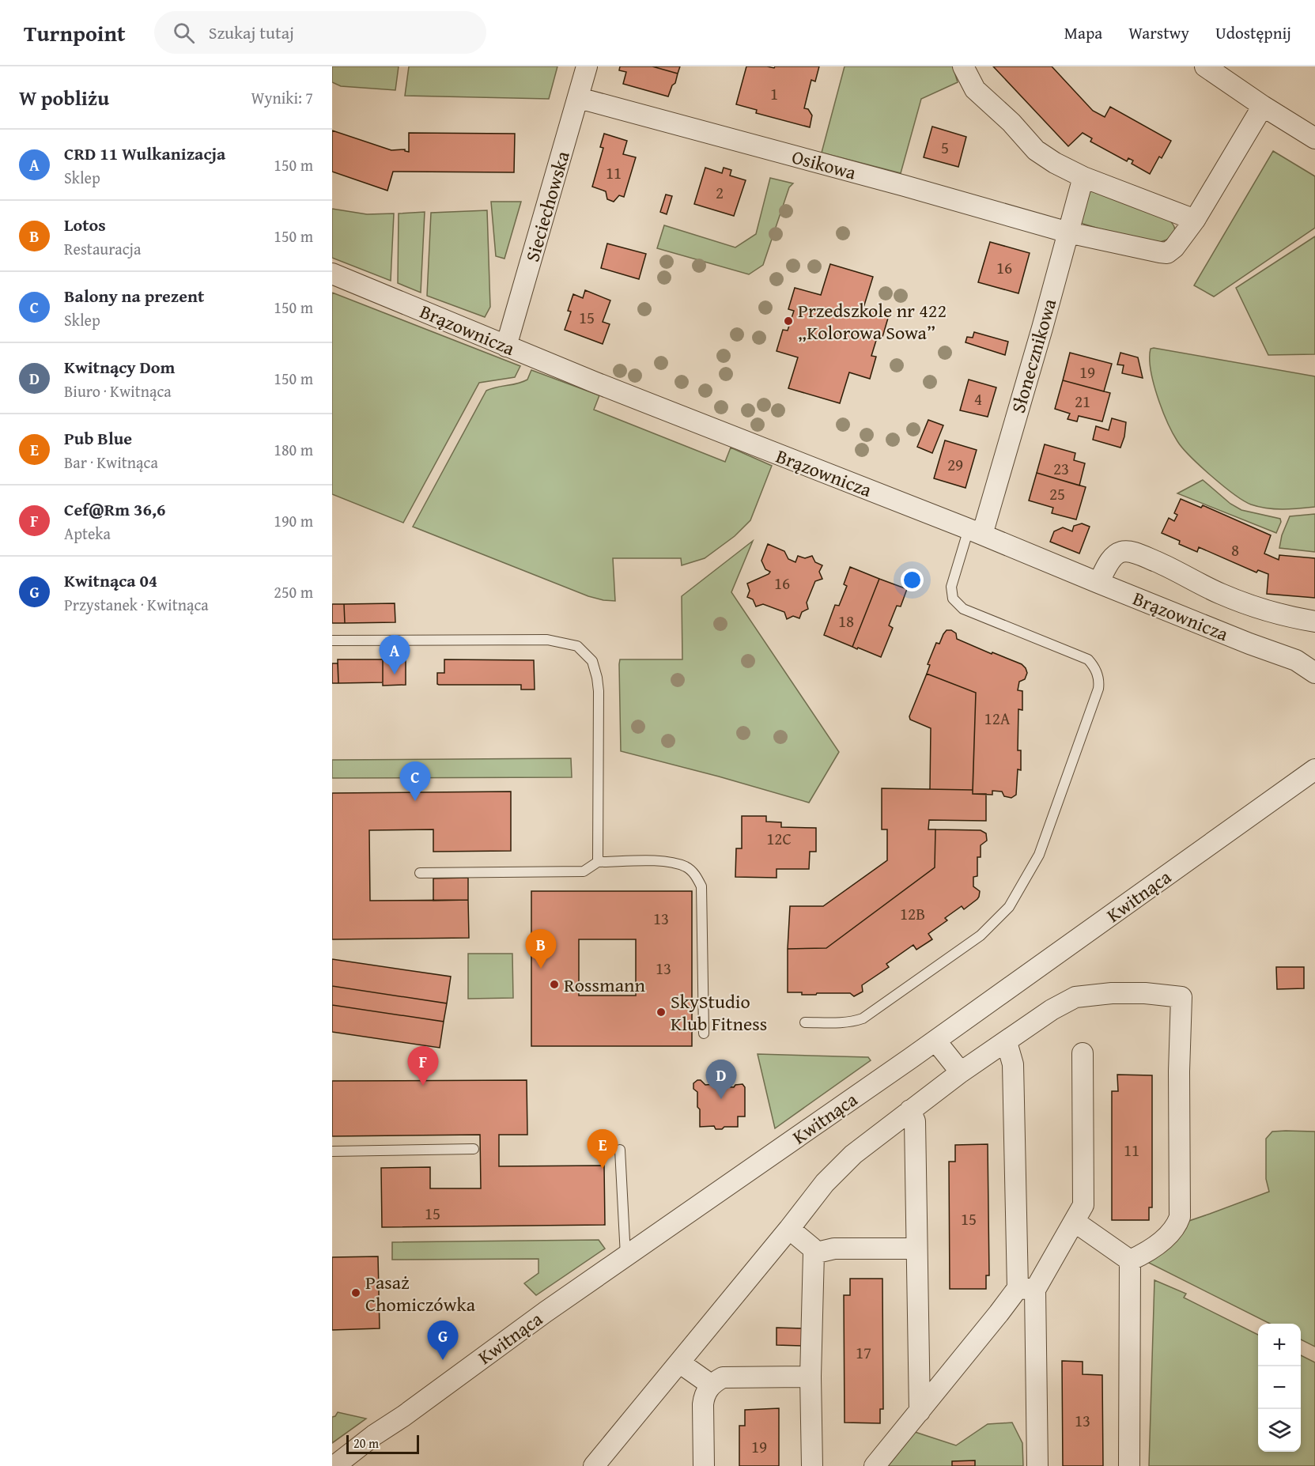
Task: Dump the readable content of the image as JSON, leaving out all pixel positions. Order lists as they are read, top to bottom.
{
  "streets": {
    "street": [
      "Osikowa",
      "Sieciechowska",
      "Brązownicza",
      "Słonecznikowa",
      "Kwitnąca"
    ]
  },
  "crossings": [
    ["Osikowa", "Sieciechowska"],
    ["Osikowa", "Słonecznikowa"],
    ["Sieciechowska", "Brązownicza"],
    ["Brązownicza", "Słonecznikowa"]
  ],
  "places": [
    "Przedszkole nr 422 „Kolorowa Sowa”",
    "Rossmann",
    "SkyStudio Klub Fitness",
    "Pasaż Chomiczówka"
  ],
  "house_numbers": [
    "1",
    "5",
    "11",
    "2",
    "16",
    "15",
    "19",
    "4",
    "21",
    "29",
    "23",
    "25",
    "8",
    "16",
    "18",
    "12A",
    "12C",
    "12B",
    "13",
    "13",
    "11",
    "15",
    "15",
    "17",
    "13",
    "19"
  ],
  "scale_bar": "20 m",
  "page": {
    "header": "Turnpoint",
    "search": "Szukaj tutaj",
    "nav": ["Mapa", "Warstwy", "Udostępnij"],
    "heading": ["W pobliżu", "Wyniki: 7"],
    "list": [
      {
        "mark": "A",
        "name": "CRD 11 Wulkanizacja",
        "note": "Sklep",
        "value": "150 m"
      },
      {
        "mark": "B",
        "name": "Lotos",
        "note": "Restauracja",
        "value": "150 m"
      },
      {
        "mark": "C",
        "name": "Balony na prezent",
        "note": "Sklep",
        "value": "150 m"
      },
      {
        "mark": "D",
        "name": "Kwitnący Dom",
        "note": "Biuro · Kwitnąca",
        "value": "150 m"
      },
      {
        "mark": "E",
        "name": "Pub Blue",
        "note": "Bar · Kwitnąca",
        "value": "180 m"
      },
      {
        "mark": "F",
        "name": "Cef@Rm 36,6",
        "note": "Apteka",
        "value": "190 m"
      },
      {
        "mark": "G",
        "name": "Kwitnąca 04",
        "note": "Przystanek · Kwitnąca",
        "value": "250 m"
      }
    ],
    "pins": [
      "A",
      "C",
      "B",
      "F",
      "D",
      "E",
      "G"
    ],
    "map_buttons": ["+", "−"],
    "scale": "20 m"
  }
}
